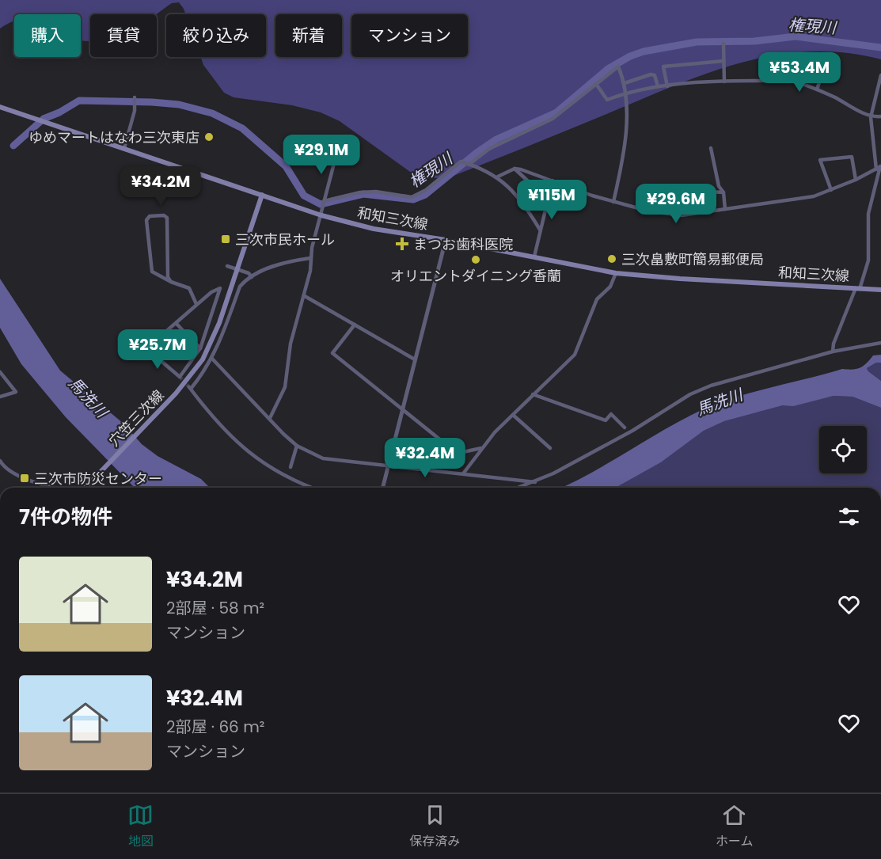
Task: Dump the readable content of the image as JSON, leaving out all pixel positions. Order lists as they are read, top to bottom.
{
  "streets": {
    "main road": ["和知三次線", "穴笠三次線"]
  },
  "crossings": [
    ["和知三次線", "穴笠三次線"]
  ],
  "water": ["権現川", "馬洗川"],
  "places": {
    "other": ["ゆめマートはなわ三次東店", "三次畠敷町簡易郵便局", "オリエントダイニング香蘭"],
    "transit": ["三次市民ホール", "三次市防災センター"],
    "health": ["まつお歯科医院"]
  },
  "page": {
    "chip": [
      "購入",
      "賃貸",
      "絞り込み",
      "新着",
      "マンション"
    ],
    "price": [
      "¥53.4M",
      "¥29.1M",
      "¥34.2M",
      "¥115M",
      "¥29.6M",
      "¥25.7M",
      "¥32.4M"
    ],
    "heading": "7件の物件",
    "list": [
      {
        "name": "¥34.2M",
        "note": "2部屋 · 58 m² · マンション"
      },
      {
        "name": "¥32.4M",
        "note": "2部屋 · 66 m² · マンション"
      }
    ],
    "tabs": ["地図", "保存済み", "ホーム"]
  }
}
